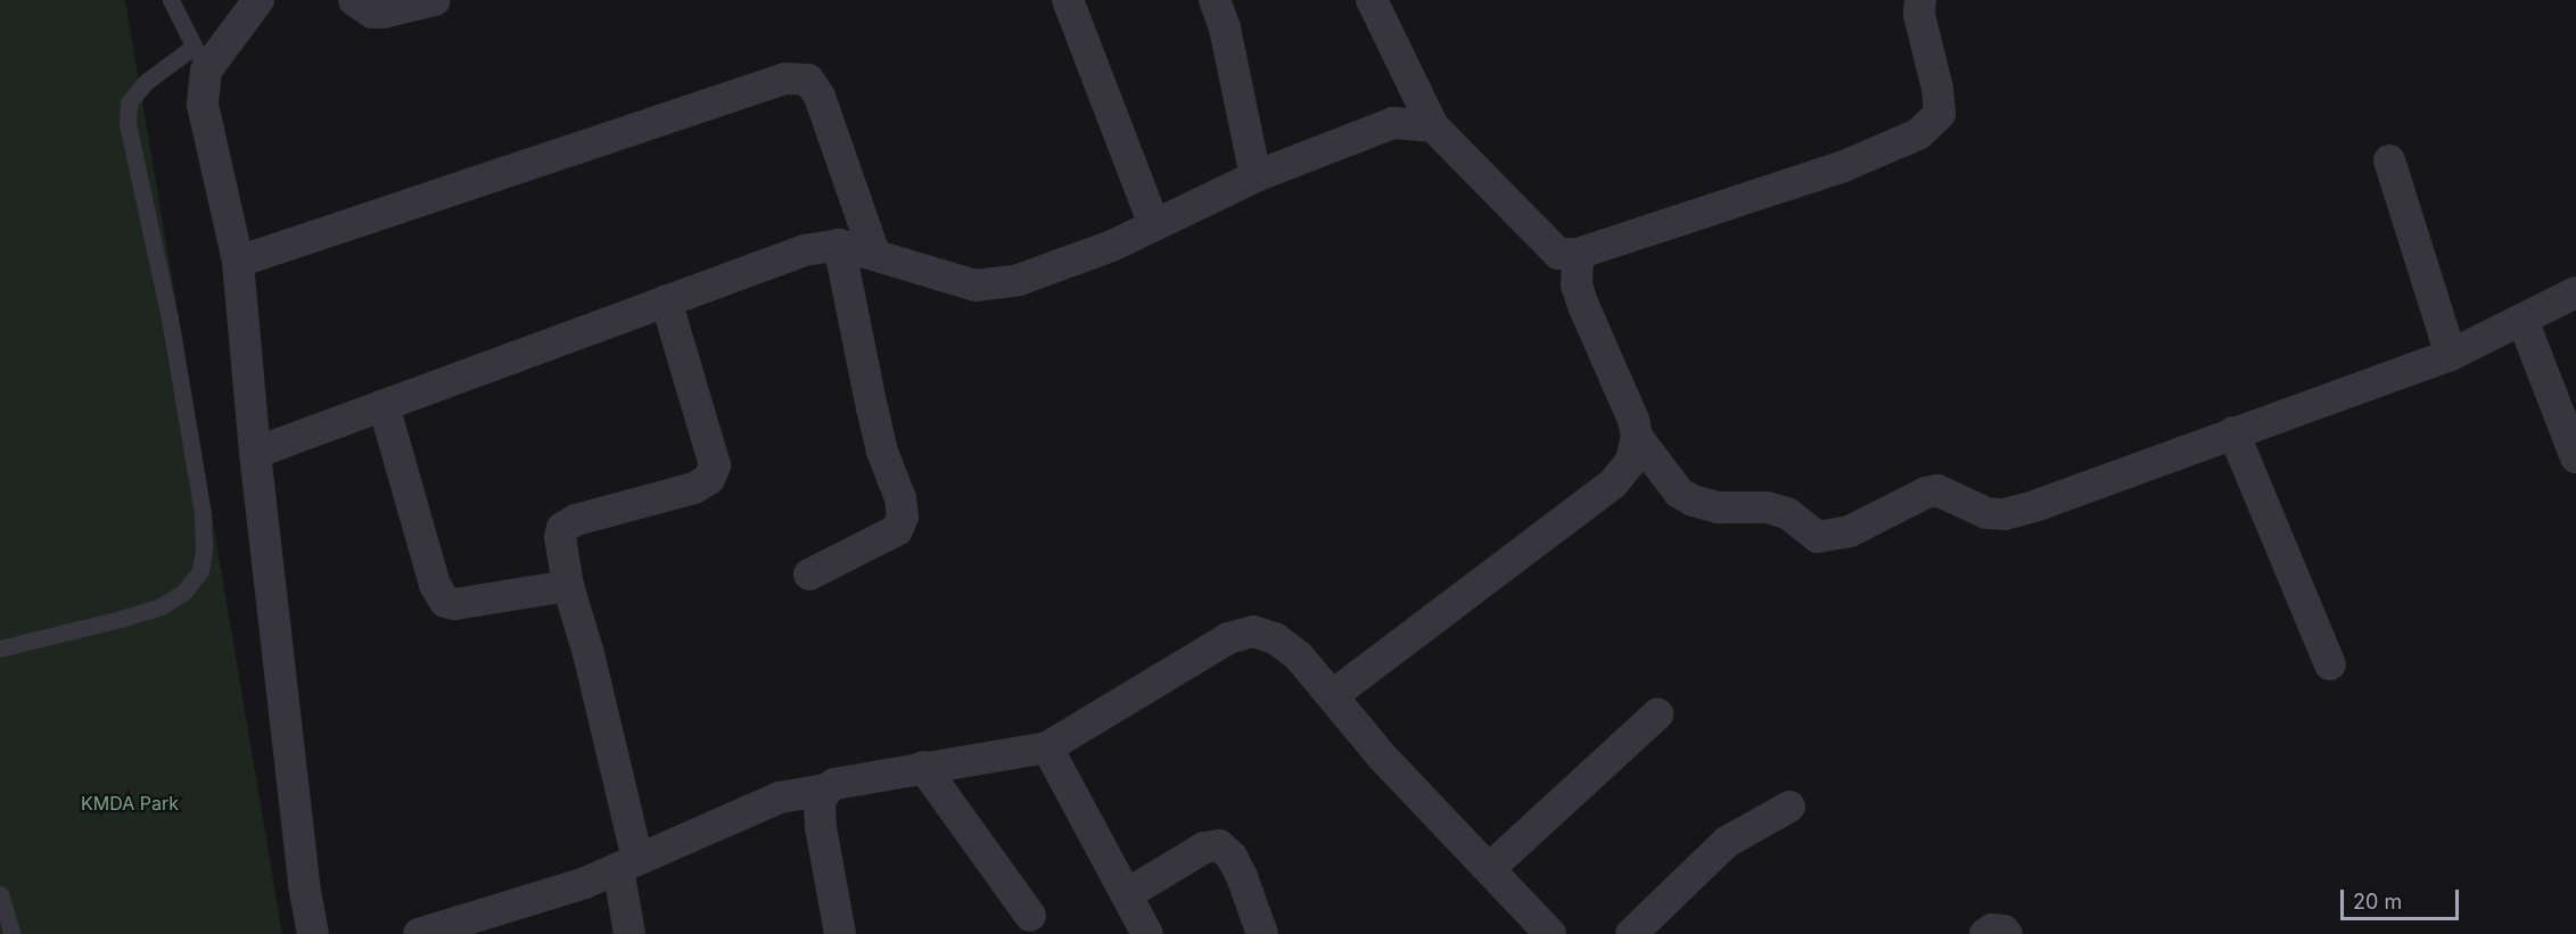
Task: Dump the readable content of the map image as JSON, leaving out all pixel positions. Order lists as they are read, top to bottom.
{
  "parks": ["KMDA Park"],
  "scale_bar": "20 m"
}
